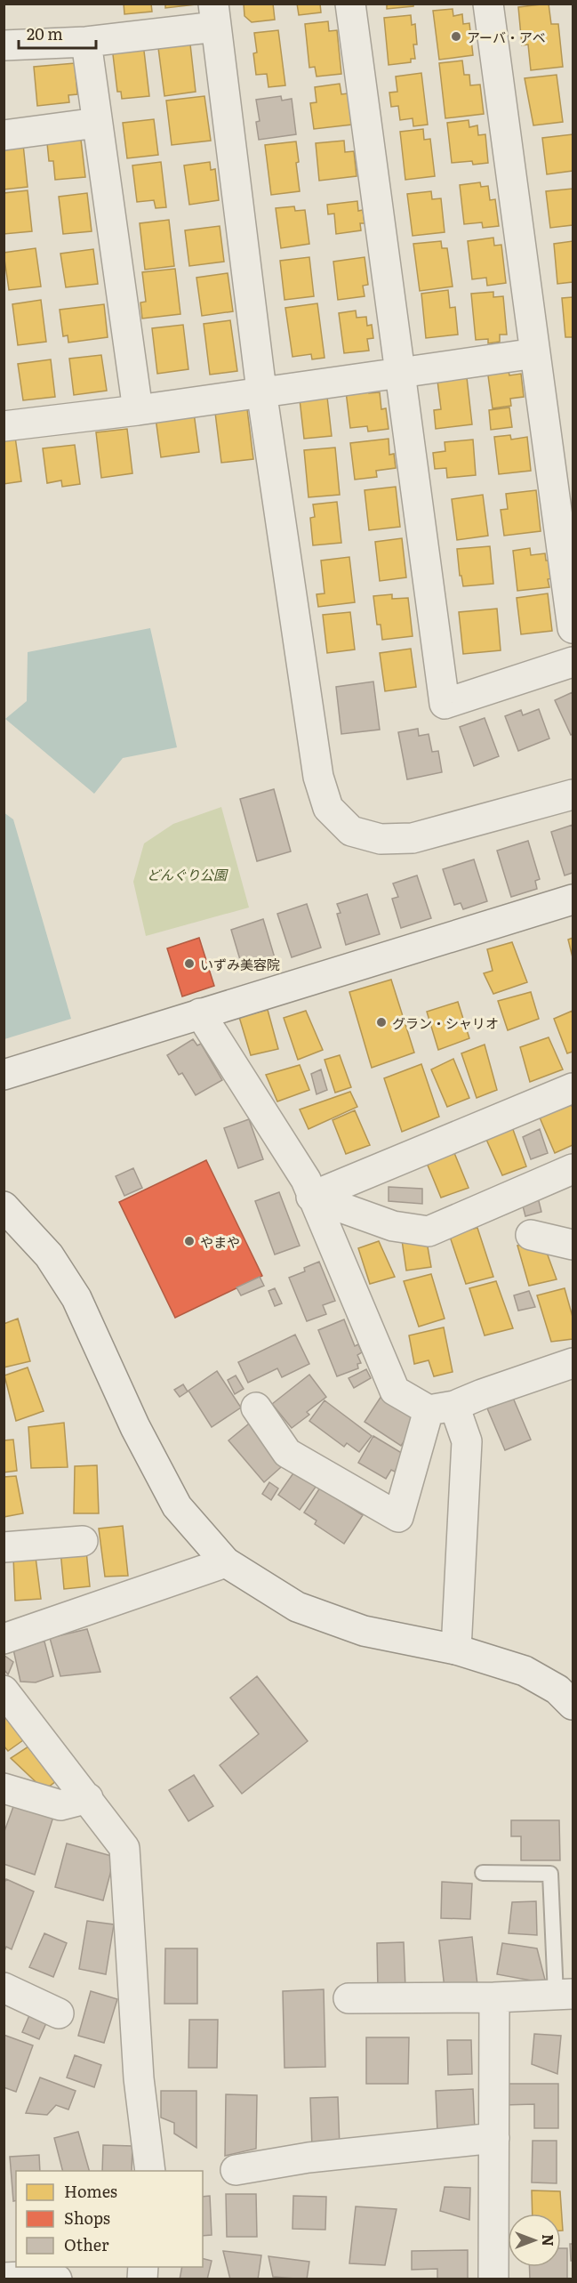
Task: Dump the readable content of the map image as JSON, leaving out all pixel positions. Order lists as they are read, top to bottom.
{
  "parks": ["どんぐり公園"],
  "places": [
    "アーバ・アベ",
    "いずみ美容院",
    "グラン・シャリオ",
    "やまや"
  ],
  "legend": ["Homes", "Shops", "Other"],
  "scale_bar": "20 m",
  "north": "right"
}
